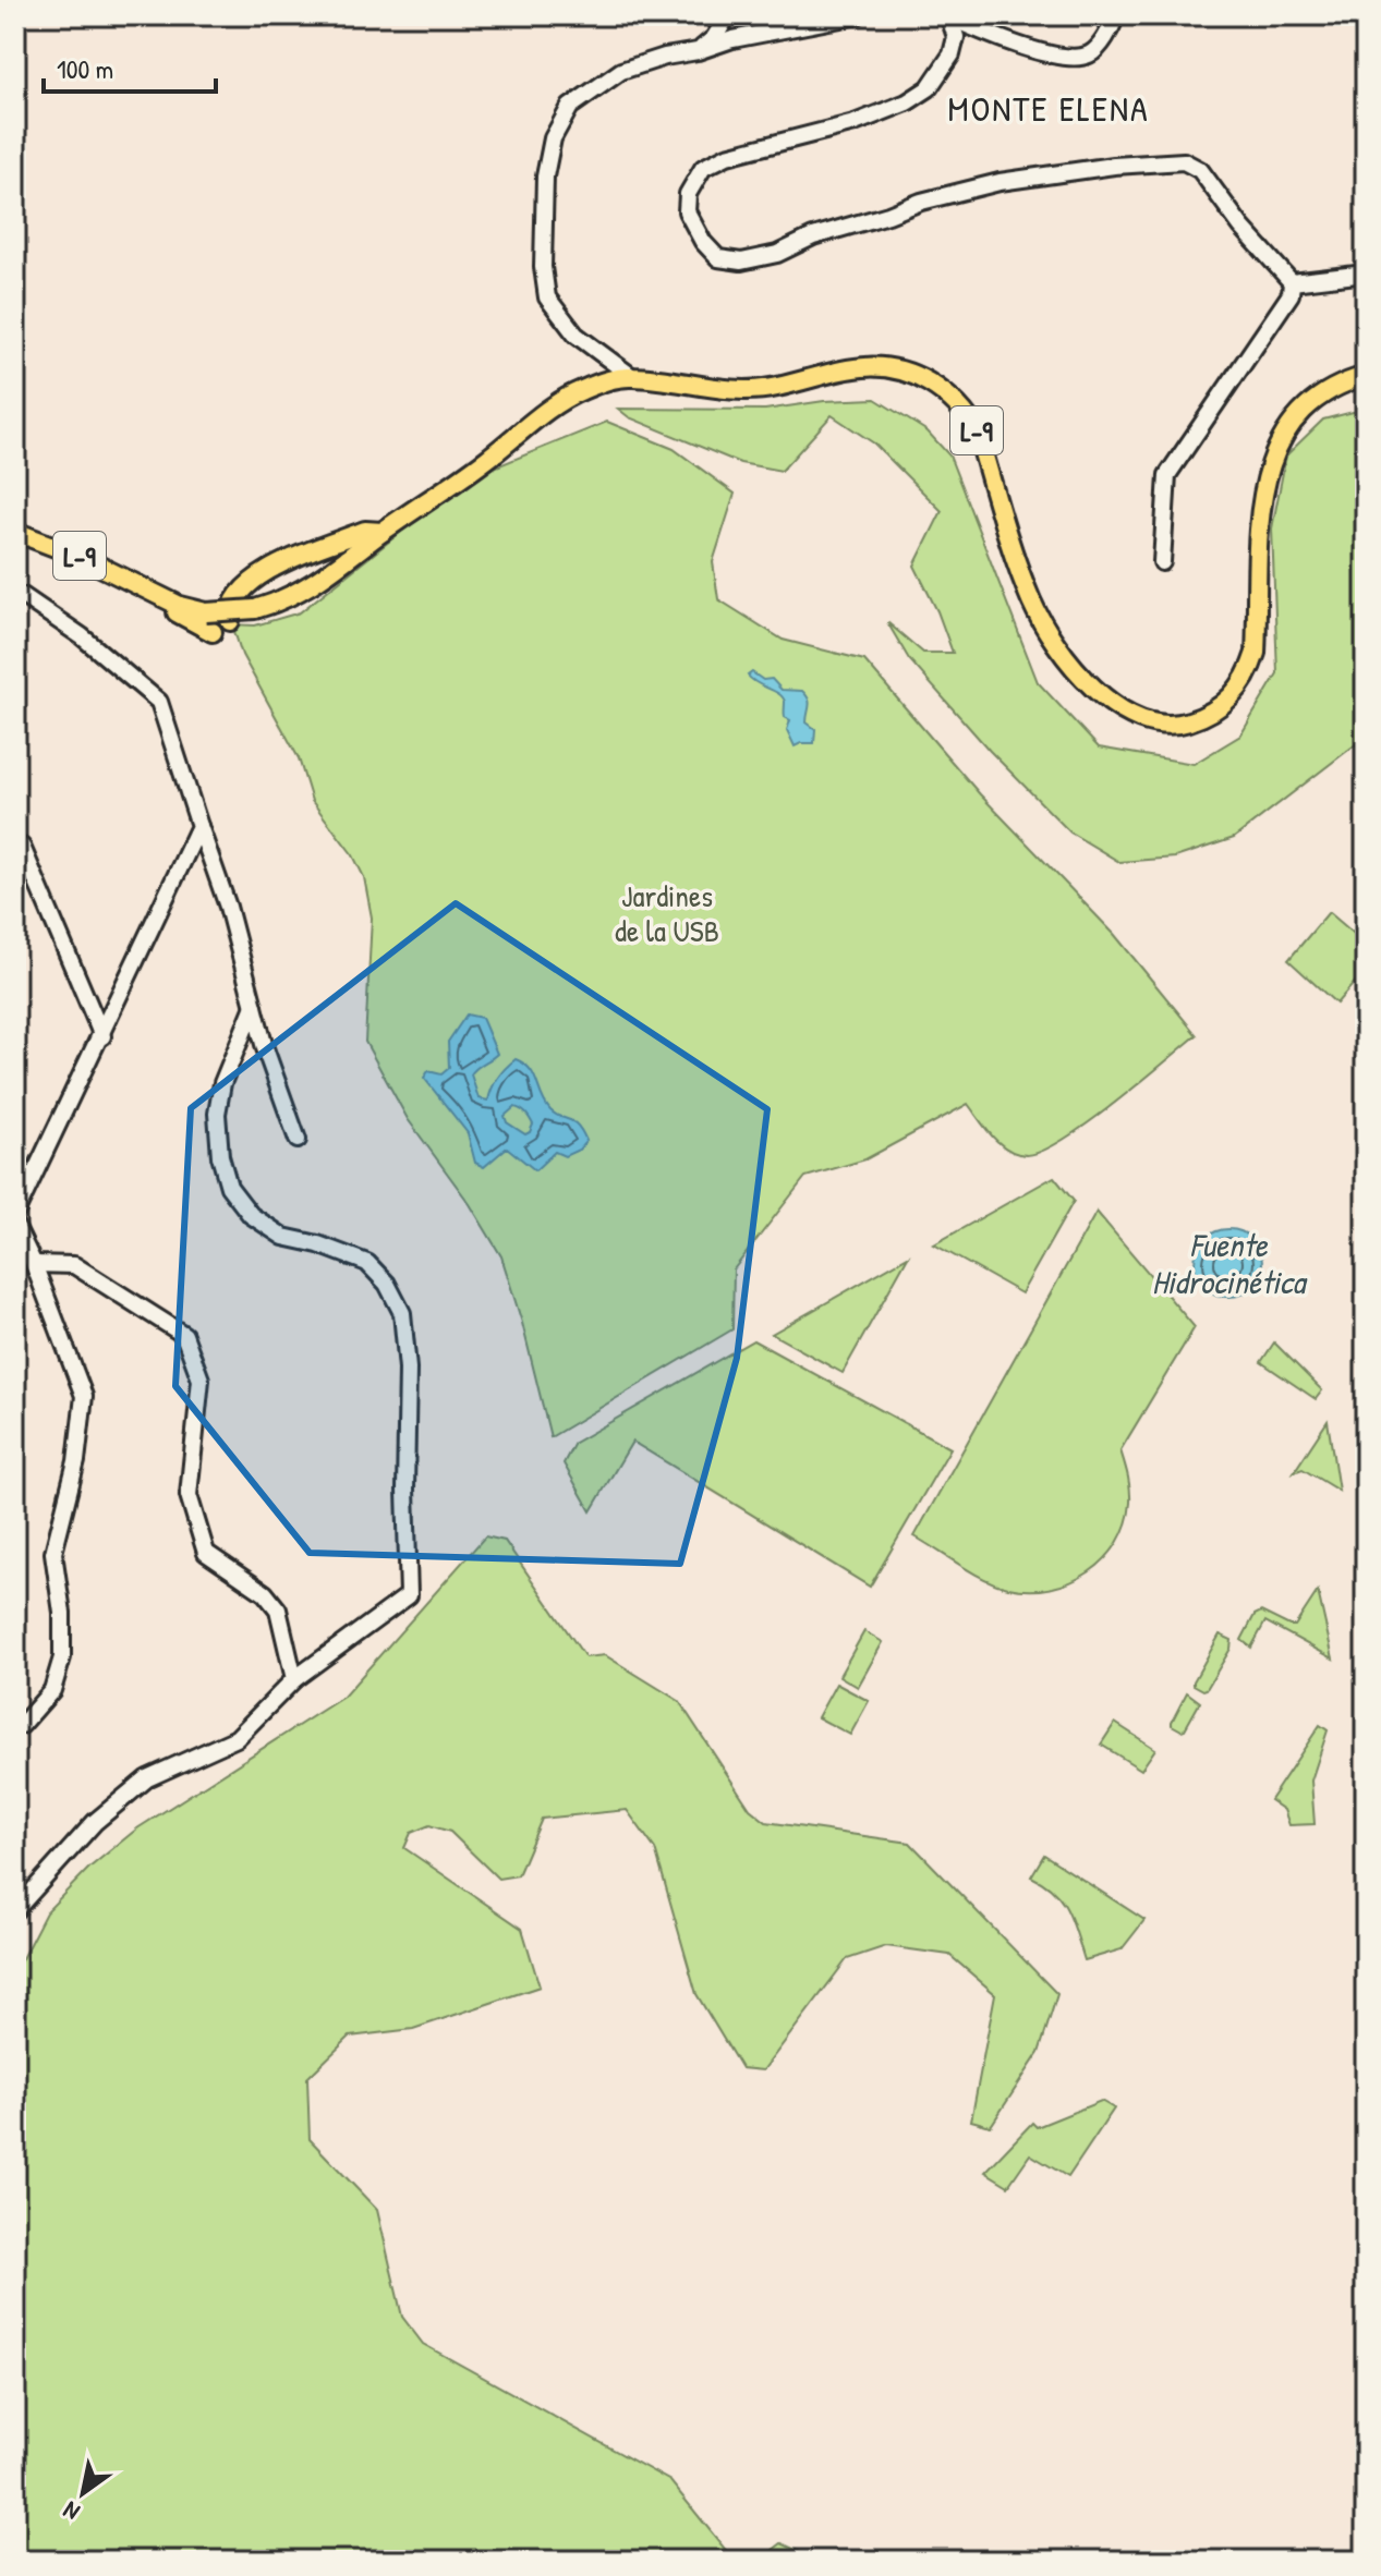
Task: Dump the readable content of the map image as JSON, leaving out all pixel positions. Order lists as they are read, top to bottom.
{
  "streets": {
    "main road": ["L-9"]
  },
  "districts": ["MONTE ELENA"],
  "water": ["Fuente Hidrocinética"],
  "parks": ["Jardines de la USB"],
  "scale_bar": "100 m",
  "north": "bottom left"
}
